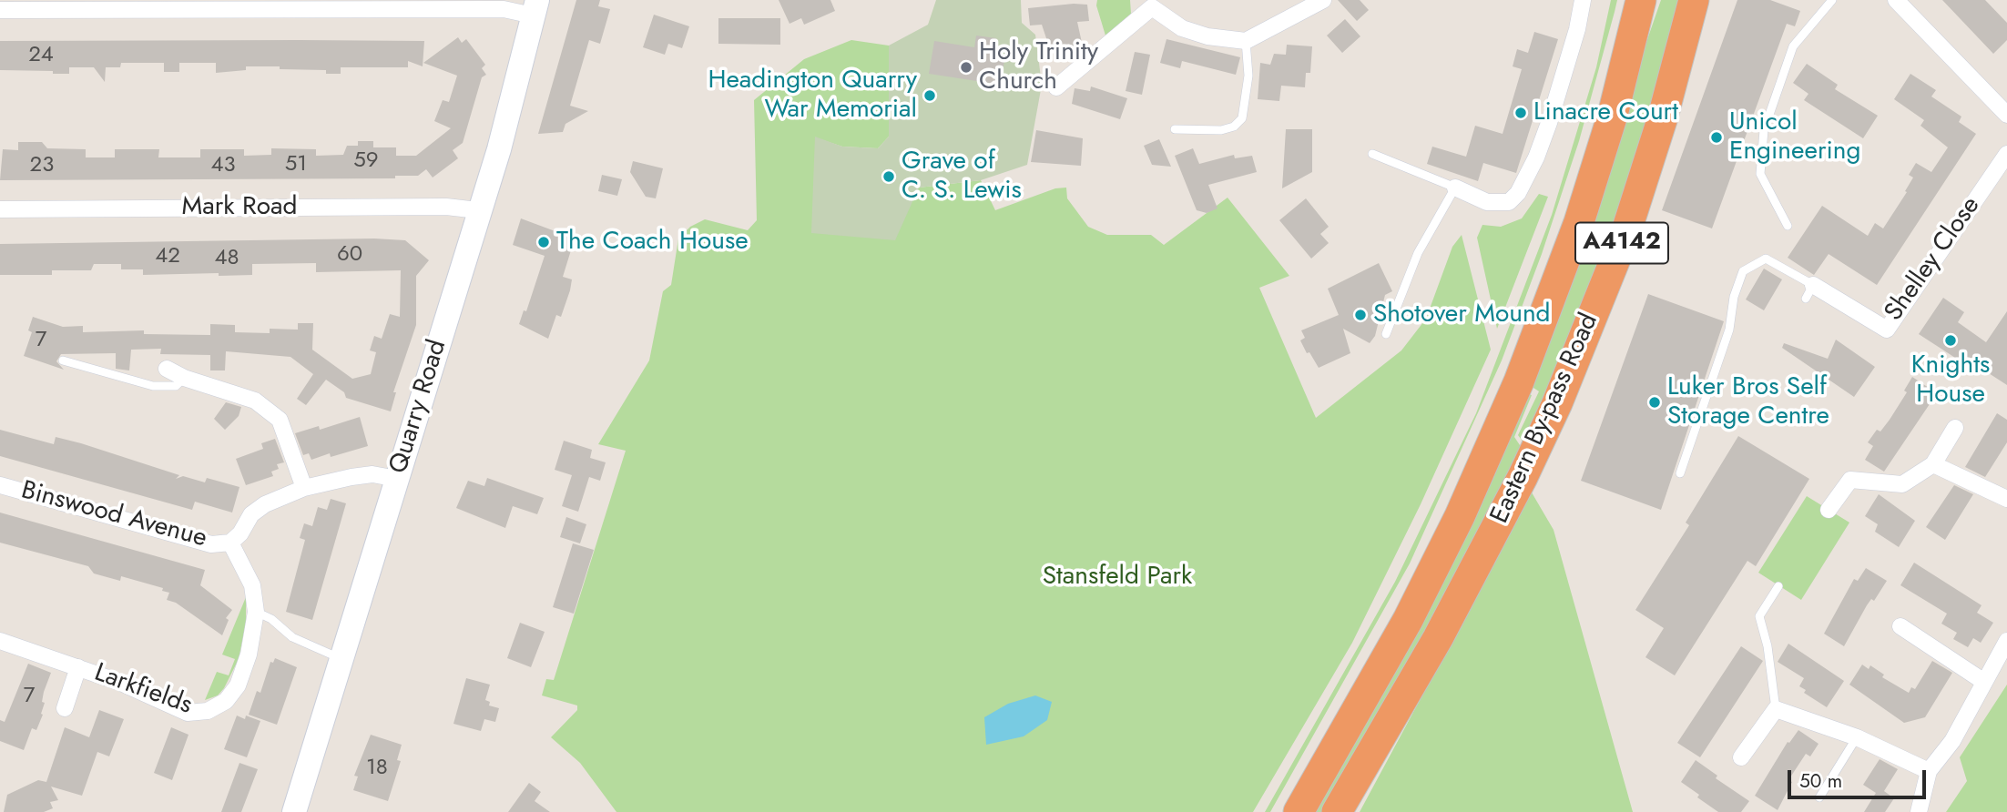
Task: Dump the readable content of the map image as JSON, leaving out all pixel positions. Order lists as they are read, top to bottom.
{
  "streets": {
    "highway": ["A4142", "Eastern By-pass Road"],
    "street": [
      "Mark Road",
      "Shelley Close",
      "Quarry Road",
      "Binswood Avenue",
      "Larkfields"
    ]
  },
  "crossings": [
    ["Mark Road", "Quarry Road"],
    ["Quarry Road", "Binswood Avenue"],
    ["Binswood Avenue", "Larkfields"]
  ],
  "parks": ["Stansfeld Park"],
  "places": [
    "Holy Trinity Church",
    "Headington Quarry War Memorial",
    "Linacre Court",
    "Unicol Engineering",
    "Grave of C. S. Lewis",
    "The Coach House",
    "Shotover Mound",
    "Knights House",
    "Luker Bros Self Storage Centre"
  ],
  "house_numbers": [
    "24",
    "59",
    "51",
    "23",
    "43",
    "60",
    "42",
    "48",
    "7",
    "7",
    "18"
  ],
  "scale_bar": "50 m"
}
